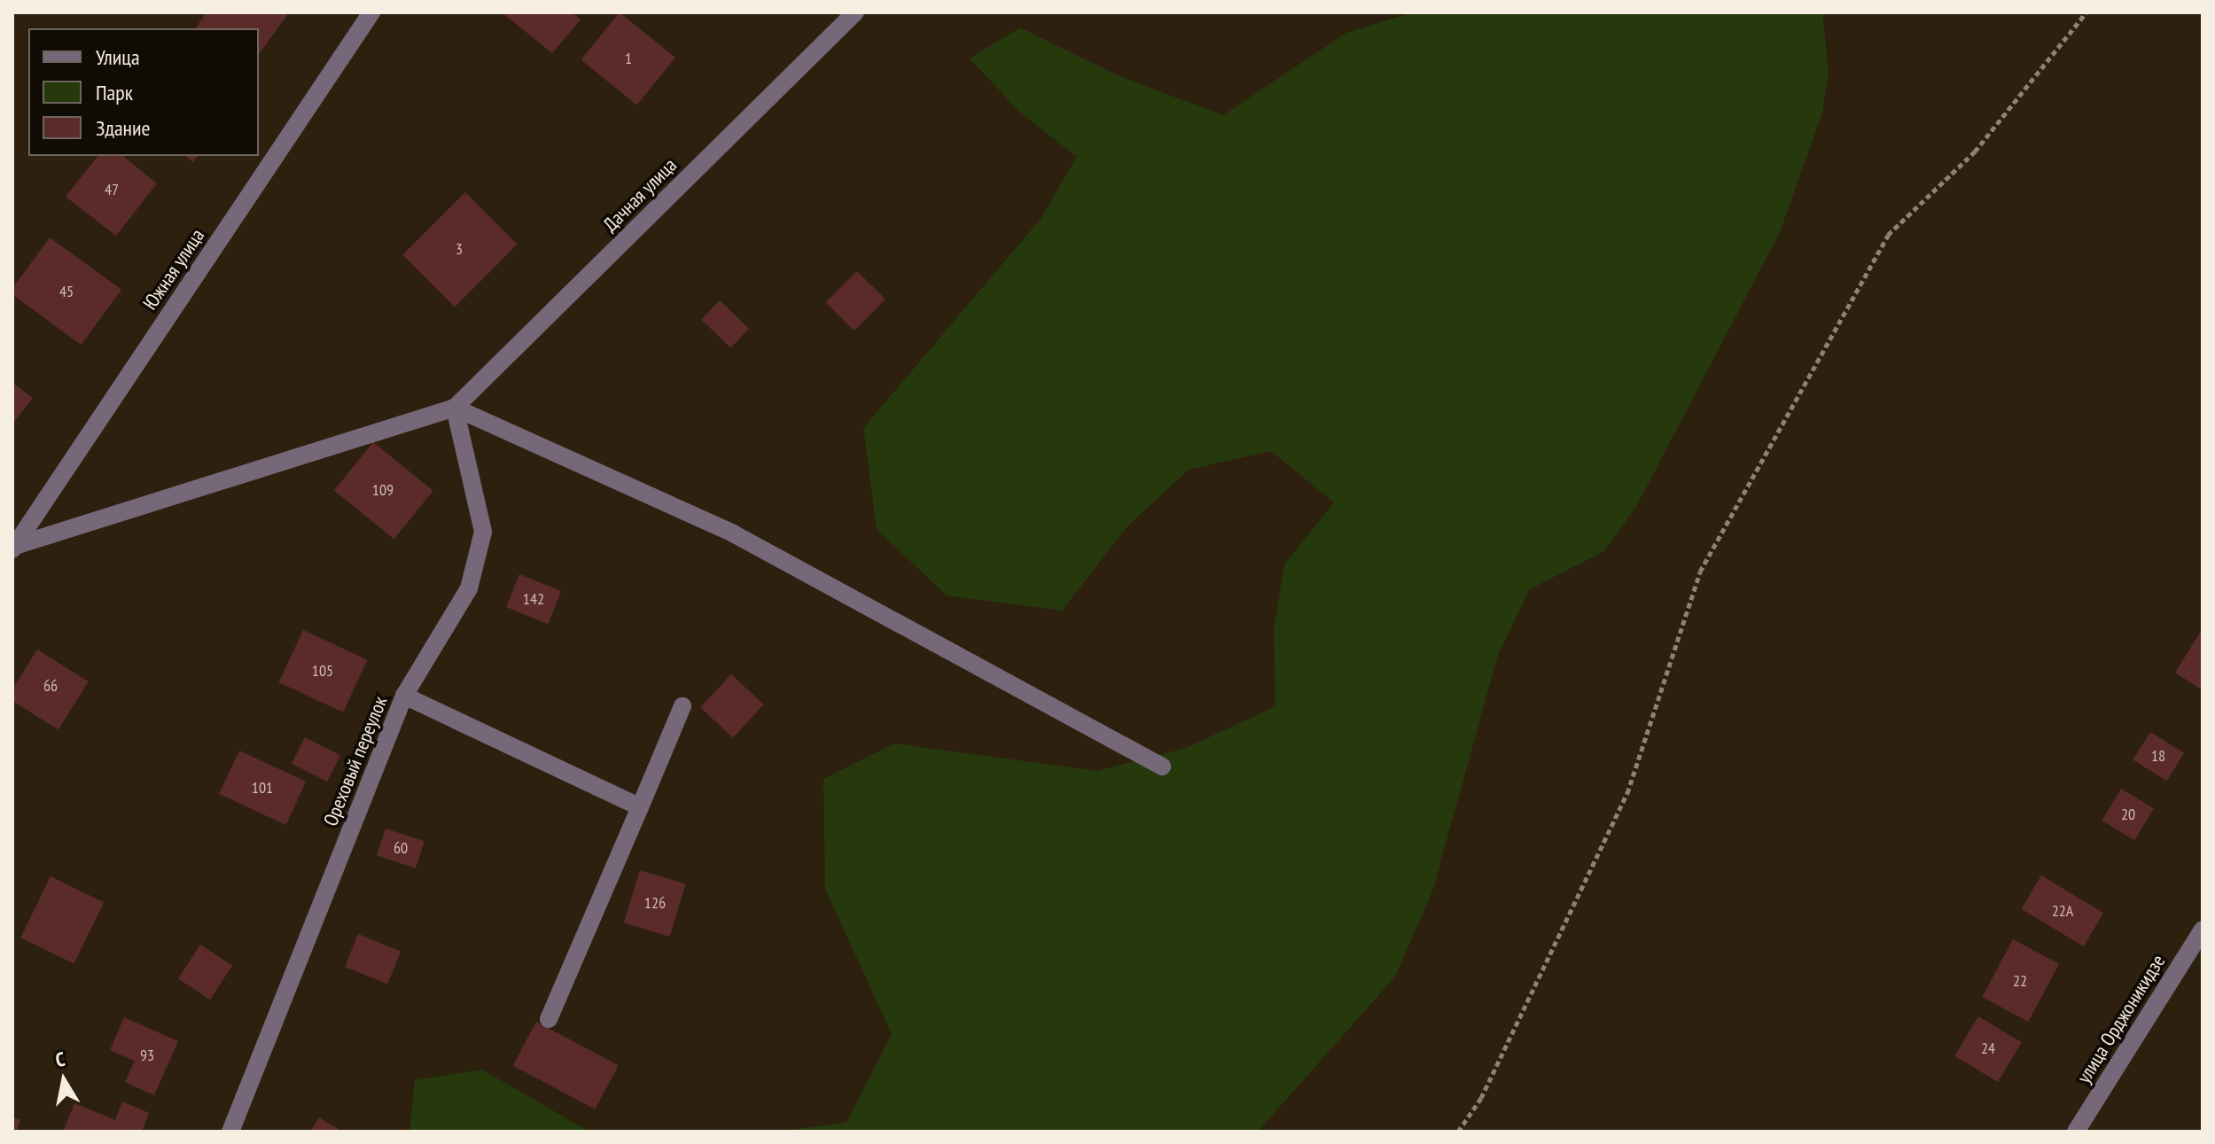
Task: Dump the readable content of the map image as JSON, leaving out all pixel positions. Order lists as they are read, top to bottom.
{
  "streets": {
    "street": [
      "Дачная улица",
      "Южная улица",
      "Ореховый переулок",
      "улица Орджоникидзе"
    ]
  },
  "crossings": [
    ["Дачная улица", "Ореховый переулок"]
  ],
  "house_numbers": [
    "1",
    "47",
    "3",
    "45",
    "109",
    "142",
    "105",
    "66",
    "18",
    "101",
    "20",
    "60",
    "126",
    "22А",
    "22",
    "24",
    "93"
  ],
  "legend": ["Улица", "Парк", "Здание"],
  "north": "top"
}
